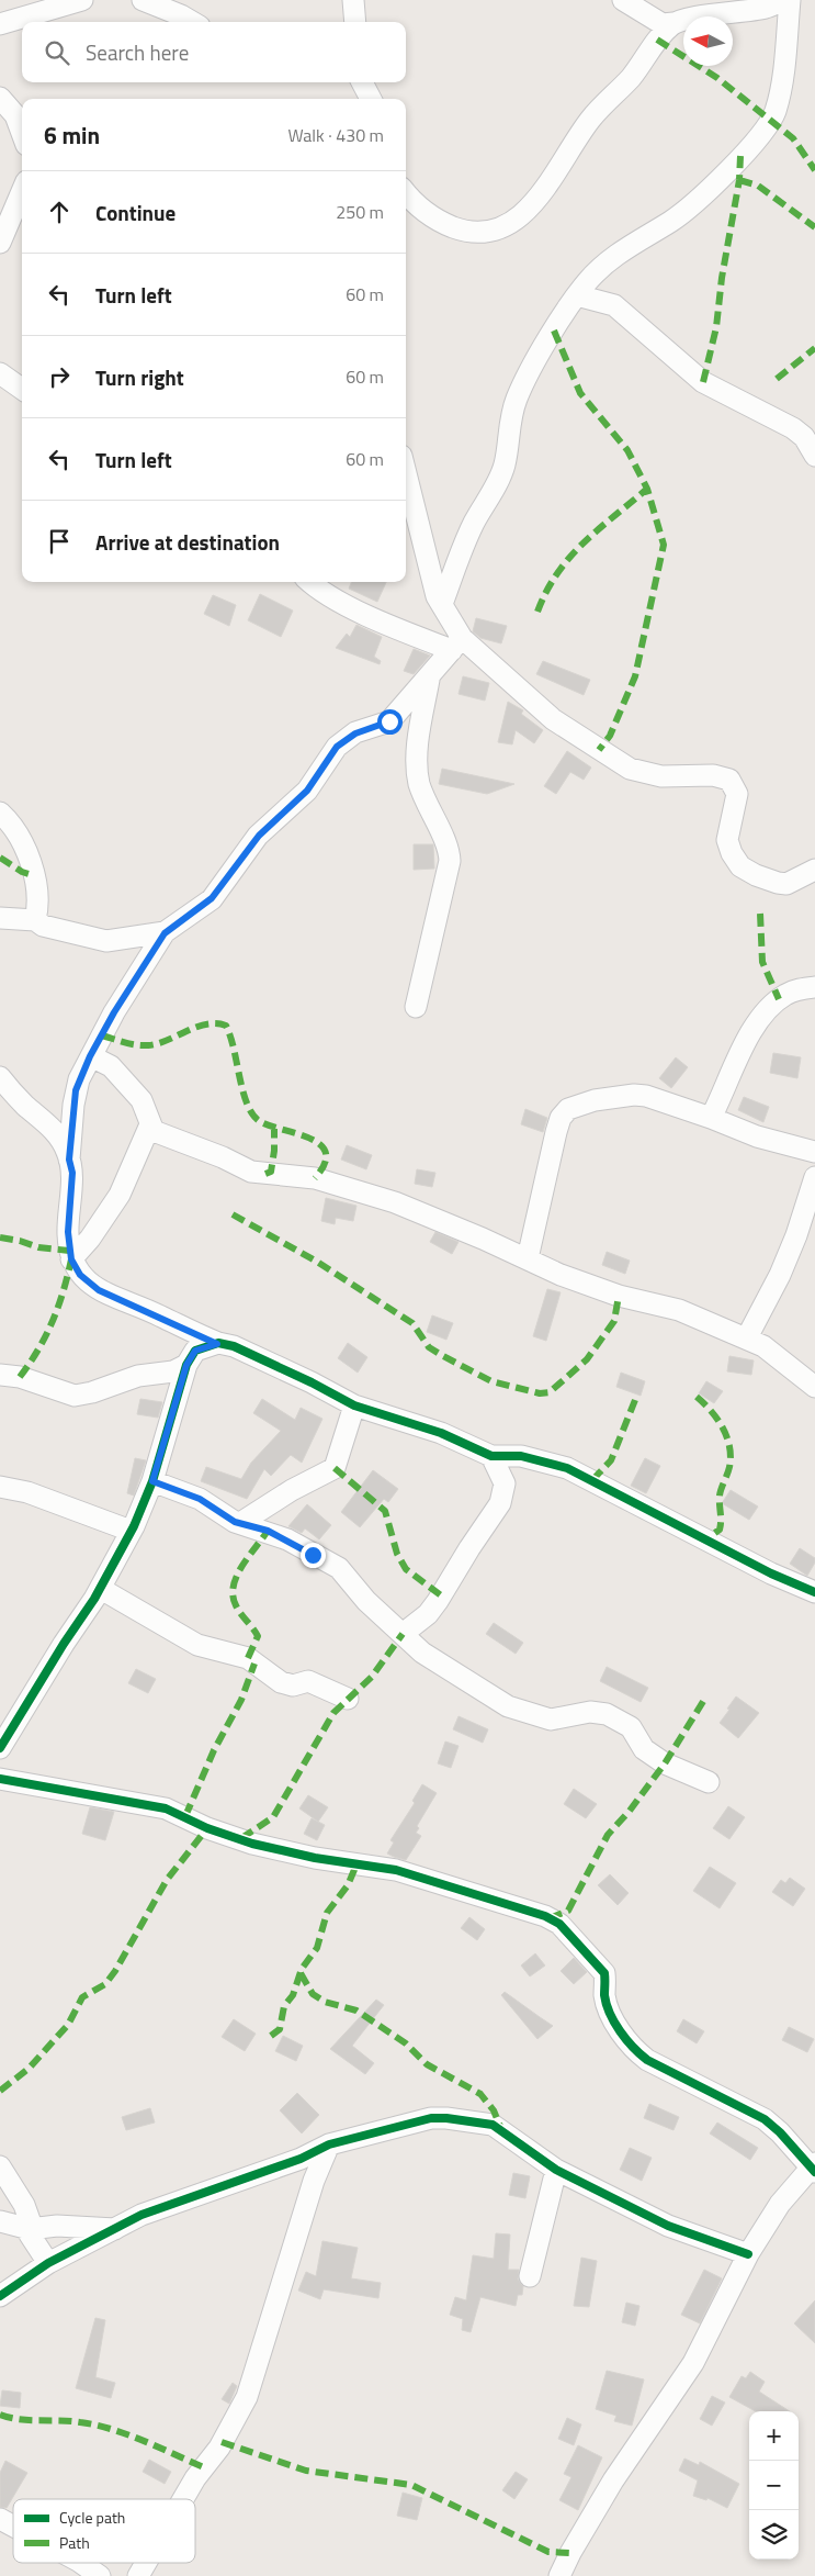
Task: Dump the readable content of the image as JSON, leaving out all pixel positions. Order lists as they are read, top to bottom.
{
  "legend": ["Cycle path", "Path"],
  "north": "left",
  "page": {
    "search": "Search here",
    "heading": ["6 min", "Walk · 430 m"],
    "list": [
      ["Continue", "250 m"],
      ["Turn left", "60 m"],
      ["Turn right", "60 m"],
      ["Turn left", "60 m"],
      "Arrive at destination"
    ],
    "map_buttons": ["+", "−"]
  }
}
